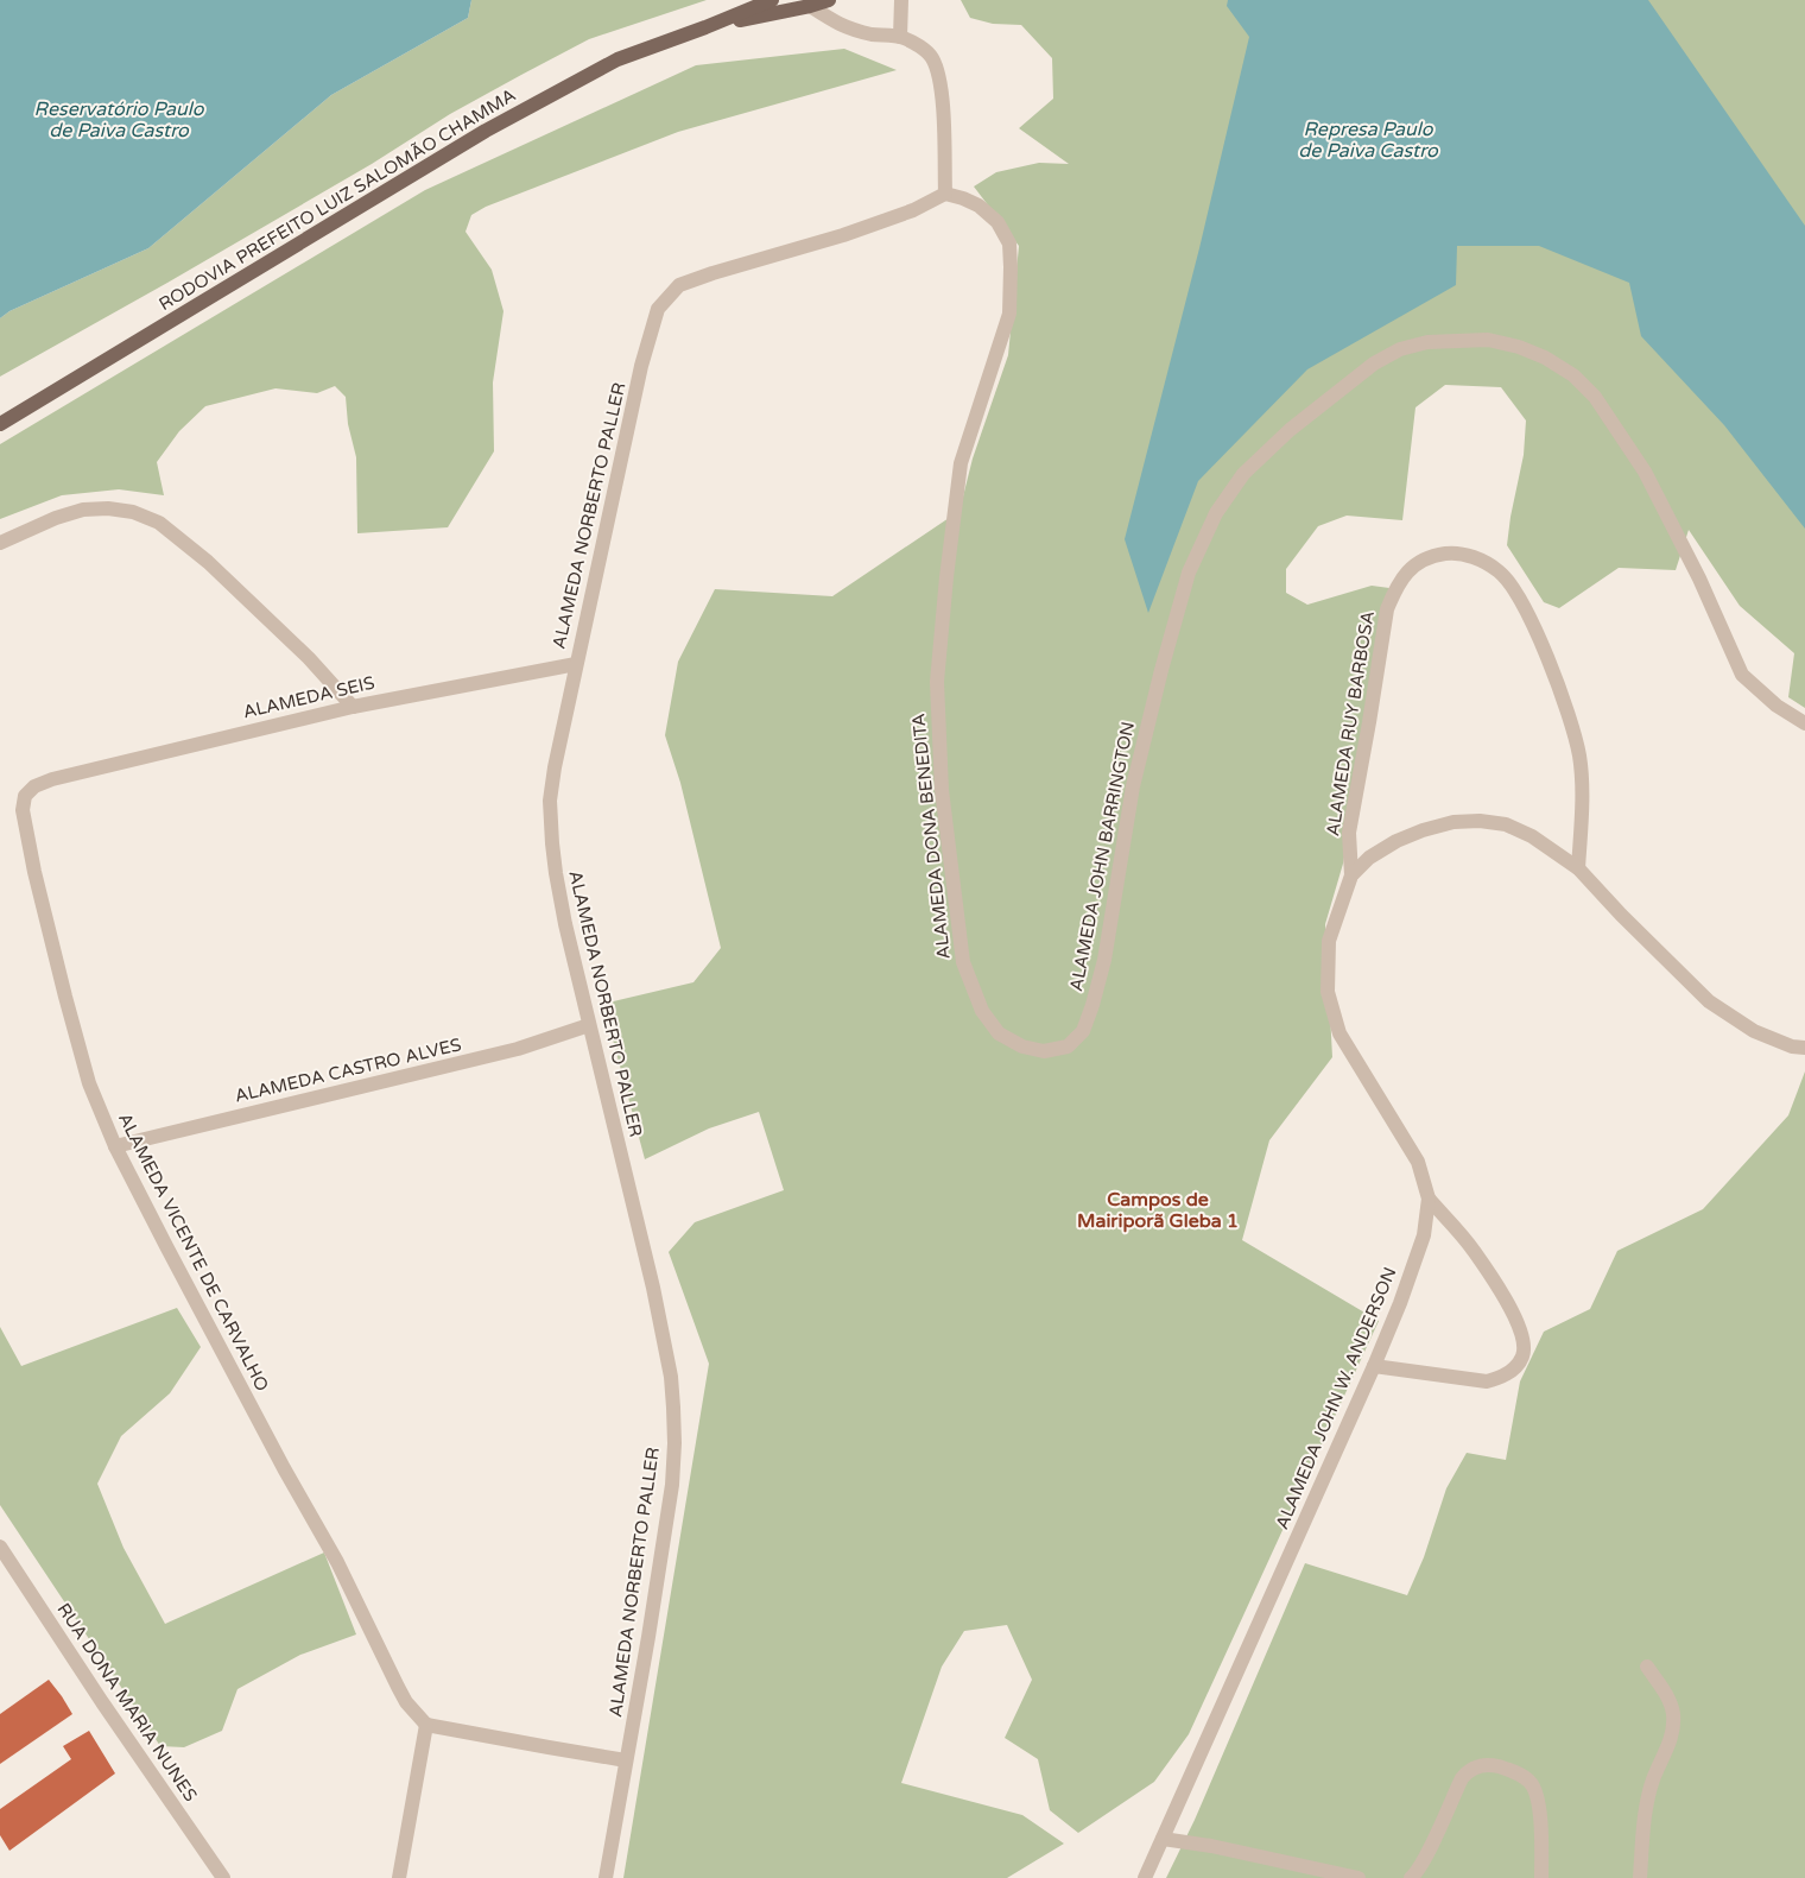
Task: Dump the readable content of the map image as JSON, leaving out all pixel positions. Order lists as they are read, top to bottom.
{
  "streets": {
    "main road": ["RODOVIA PREFEITO LUIZ SALOMÃO CHAMMA"],
    "street": [
      "ALAMEDA NORBERTO PALLER",
      "ALAMEDA SEIS",
      "ALAMEDA RUY BARBOSA",
      "ALAMEDA DONA BENEDITA",
      "ALAMEDA JOHN BARRINGTON",
      "ALAMEDA CASTRO ALVES",
      "ALAMEDA VICENTE DE CARVALHO",
      "ALAMEDA JOHN W. ANDERSON",
      "RUA DONA MARIA NUNES"
    ]
  },
  "crossings": [
    ["ALAMEDA NORBERTO PALLER", "ALAMEDA SEIS"],
    ["ALAMEDA NORBERTO PALLER", "ALAMEDA DONA BENEDITA"],
    ["ALAMEDA NORBERTO PALLER", "ALAMEDA CASTRO ALVES"],
    ["ALAMEDA SEIS", "ALAMEDA VICENTE DE CARVALHO"],
    ["ALAMEDA RUY BARBOSA", "ALAMEDA JOHN W. ANDERSON"],
    ["ALAMEDA DONA BENEDITA", "ALAMEDA JOHN BARRINGTON"],
    ["ALAMEDA CASTRO ALVES", "ALAMEDA VICENTE DE CARVALHO"]
  ],
  "districts": ["Campos de Mairiporã Gleba 1"],
  "water": ["Reservatório Paulo de Paiva Castro", "Represa Paulo de Paiva Castro"]
}
